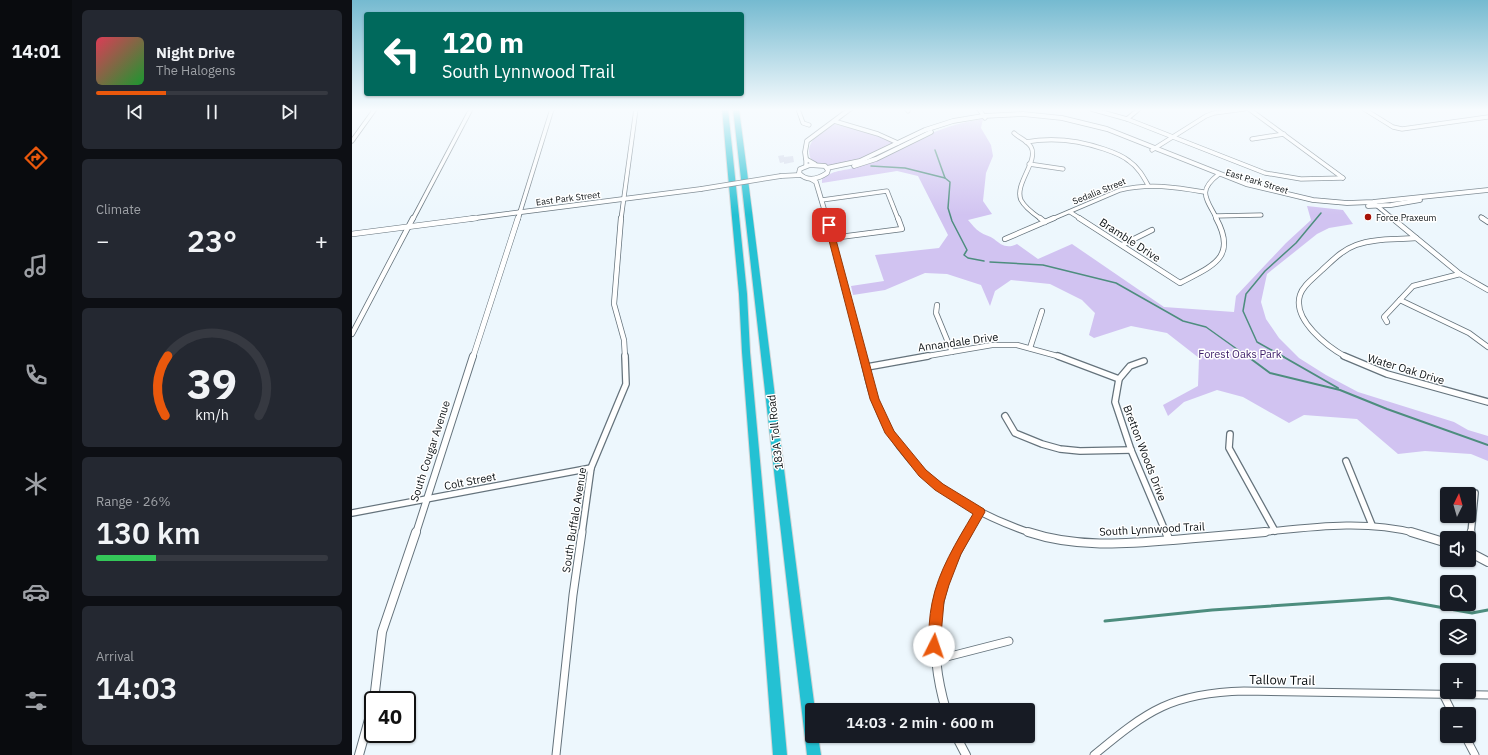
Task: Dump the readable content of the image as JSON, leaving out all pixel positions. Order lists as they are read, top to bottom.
{
  "streets": {
    "highway": ["183A Toll Road"],
    "street": [
      "East Park Street",
      "Sedalia Street",
      "Bramble Drive",
      "Annandale Drive",
      "Water Oak Drive",
      "South Cougar Avenue",
      "Bretton Woods Drive",
      "Colt Street",
      "South Buffalo Avenue",
      "South Lynnwood Trail",
      "Tallow Trail"
    ]
  },
  "crossings": [
    ["East Park Street", "South Cougar Avenue"],
    ["East Park Street", "South Buffalo Avenue"],
    ["East Park Street", "South Lynnwood Trail"],
    ["Sedalia Street", "Bramble Drive"],
    ["Annandale Drive", "Bretton Woods Drive"],
    ["Annandale Drive", "South Lynnwood Trail"],
    ["South Cougar Avenue", "Colt Street"],
    ["Bretton Woods Drive", "South Lynnwood Trail"],
    ["Colt Street", "South Buffalo Avenue"]
  ],
  "parks": ["Forest Oaks Park"],
  "places": ["Force Praxeum"],
  "north": "top",
  "page": {
    "tabs": "14:01",
    "turn": ["120 m", "South Lynnwood Trail"],
    "song": ["Night Drive", "The Halogens"],
    "tile": [
      "Climate",
      ["Range · 26%", "130 km"],
      ["Arrival", "14:03"]
    ],
    "heat": ["−", "23°", "+"],
    "map_buttons": ["+", "−"],
    "limit": "40",
    "trip": "14:03 · 2 min · 600 m",
    "gauge": ["39", "km/h"]
  }
}
